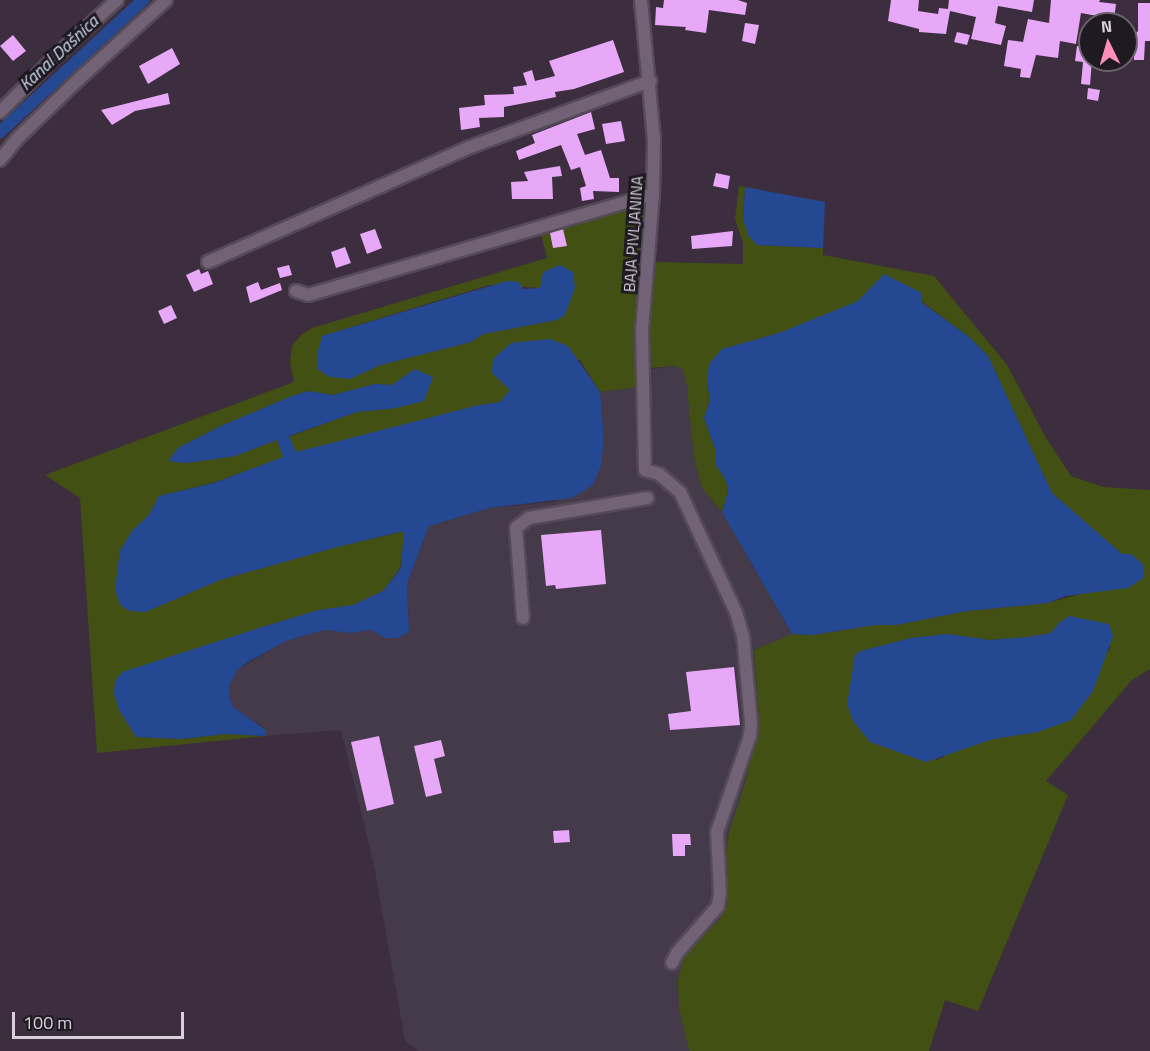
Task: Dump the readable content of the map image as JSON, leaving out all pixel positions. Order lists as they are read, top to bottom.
{
  "streets": {
    "street": ["BAJA PIVLJANINA"]
  },
  "water": ["Kanal Dašnica"],
  "scale_bar": "100 m",
  "north": "top"
}
